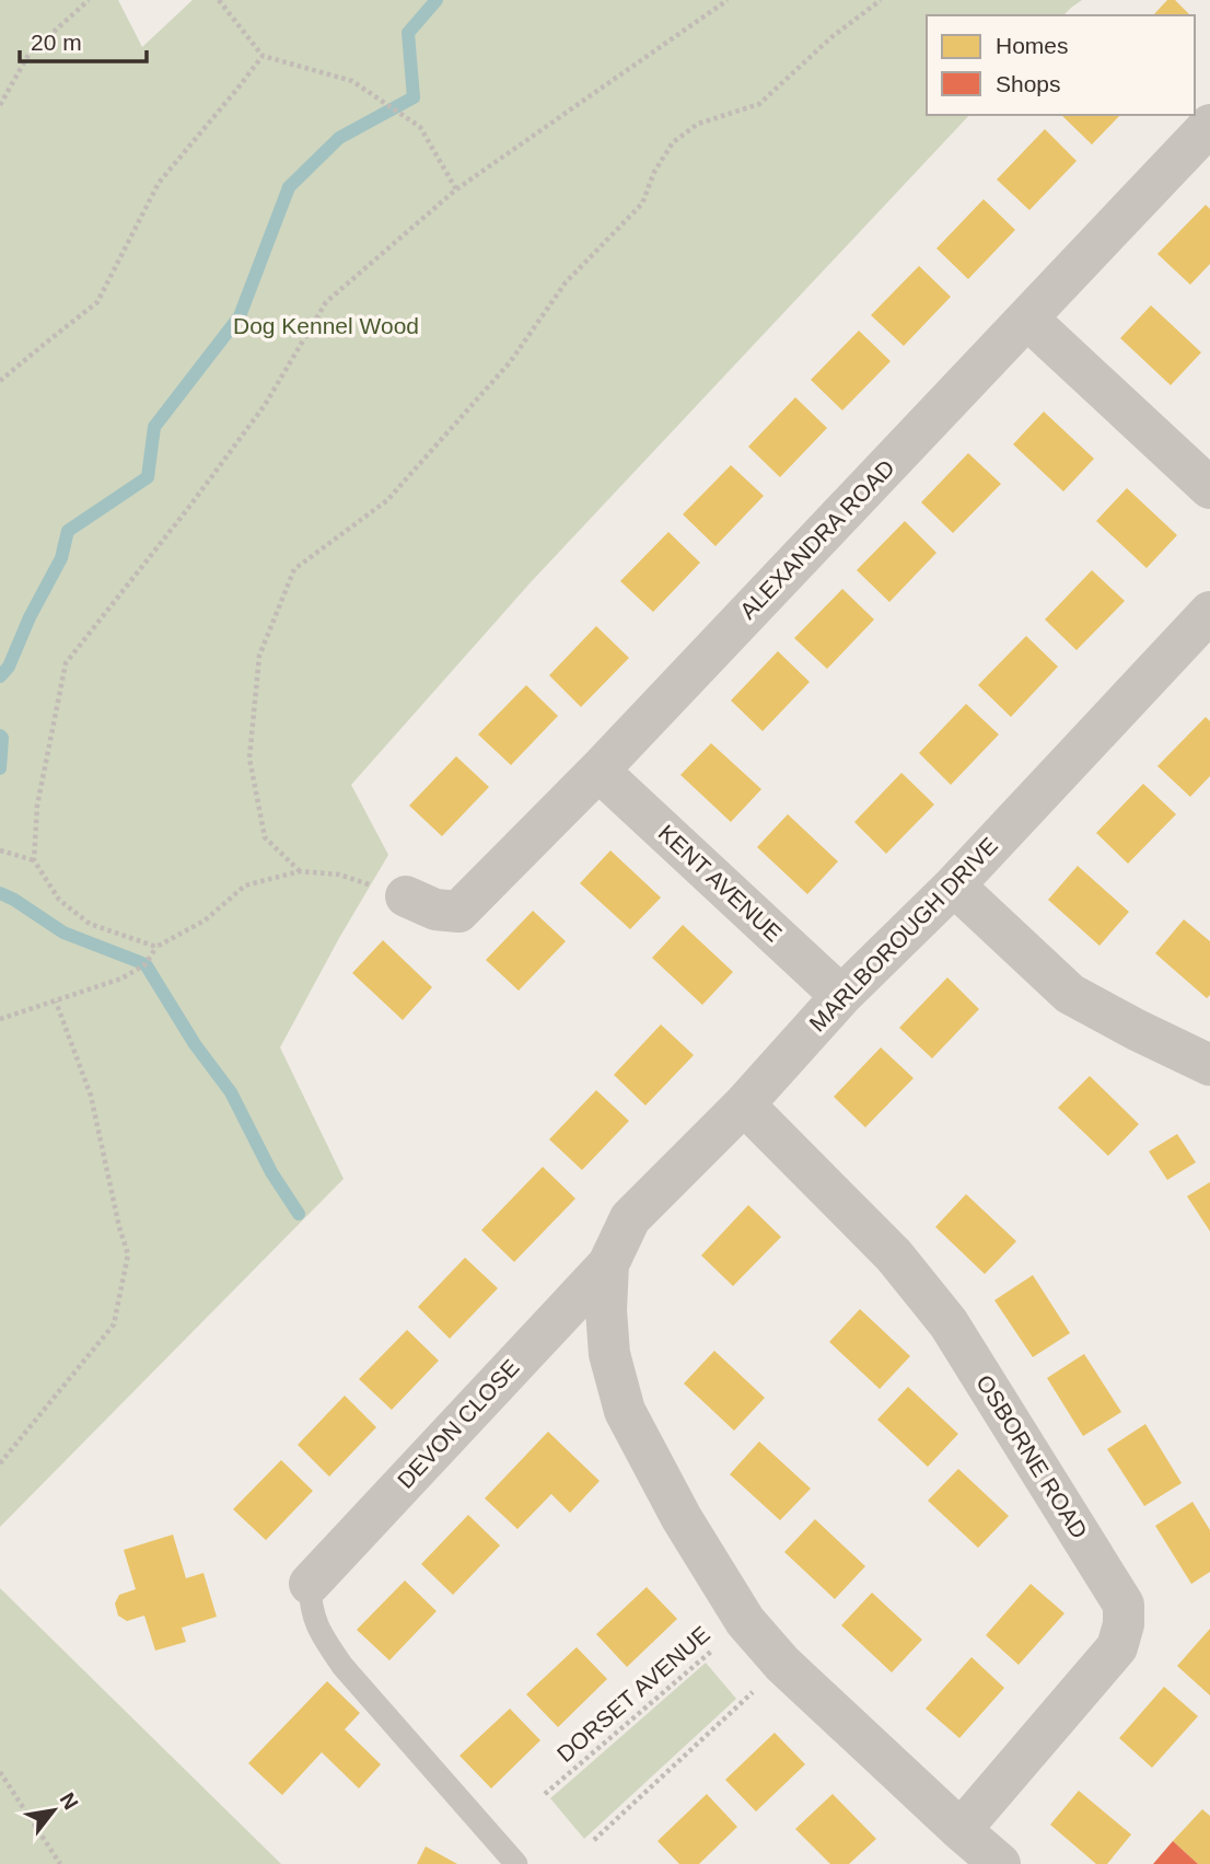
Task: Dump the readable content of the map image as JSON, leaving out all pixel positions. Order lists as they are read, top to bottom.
{
  "streets": {
    "street": [
      "ALEXANDRA ROAD",
      "KENT AVENUE",
      "MARLBOROUGH DRIVE",
      "DEVON CLOSE",
      "OSBORNE ROAD"
    ],
    "path": ["DORSET AVENUE"]
  },
  "crossings": [
    ["ALEXANDRA ROAD", "KENT AVENUE"],
    ["KENT AVENUE", "MARLBOROUGH DRIVE"],
    ["MARLBOROUGH DRIVE", "DEVON CLOSE"],
    ["MARLBOROUGH DRIVE", "OSBORNE ROAD"]
  ],
  "parks": ["Dog Kennel Wood"],
  "legend": ["Homes", "Shops"],
  "scale_bar": "20 m",
  "north": "top right"
}
